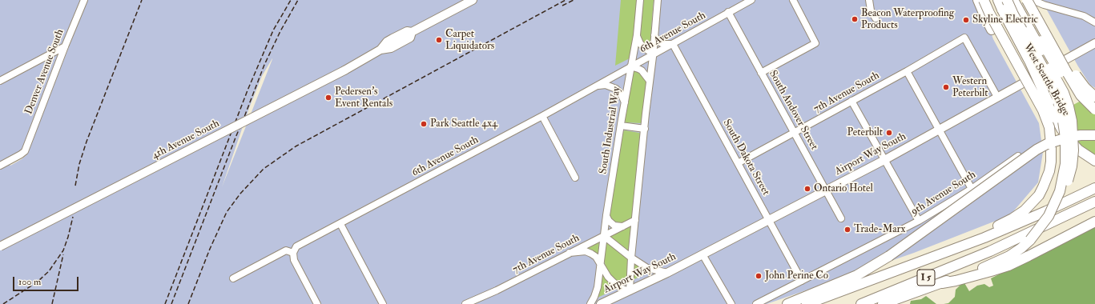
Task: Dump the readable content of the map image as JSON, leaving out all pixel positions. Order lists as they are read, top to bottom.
{
  "streets": {
    "highway": ["West Seattle Bridge", "I 5"],
    "main road": ["4th Avenue South", "Airport Way South"],
    "street": [
      "6th Avenue South",
      "Denver Avenue South",
      "7th Avenue South",
      "South Andover Street",
      "South Industrial Way",
      "South Dakota Street",
      "9th Avenue South"
    ]
  },
  "crossings": [
    ["6th Avenue South", "South Andover Street"],
    ["6th Avenue South", "South Industrial Way"],
    ["6th Avenue South", "South Dakota Street"],
    ["7th Avenue South", "South Andover Street"],
    ["7th Avenue South", "South Industrial Way"],
    ["7th Avenue South", "Airport Way South"],
    ["7th Avenue South", "South Dakota Street"],
    ["South Andover Street", "Airport Way South"],
    ["Airport Way South", "South Dakota Street"],
    ["South Dakota Street", "9th Avenue South"]
  ],
  "places": [
    "Beacon Waterproofing Products",
    "Skyline Electric",
    "Carpet Liquidators",
    "Western Peterbilt",
    "Pedersen’s Event Rentals",
    "Park Seattle 4x4",
    "Peterbilt",
    "Ontario Hotel",
    "Trade-Marx",
    "John Perine Co"
  ],
  "scale_bar": "100 m"
}
